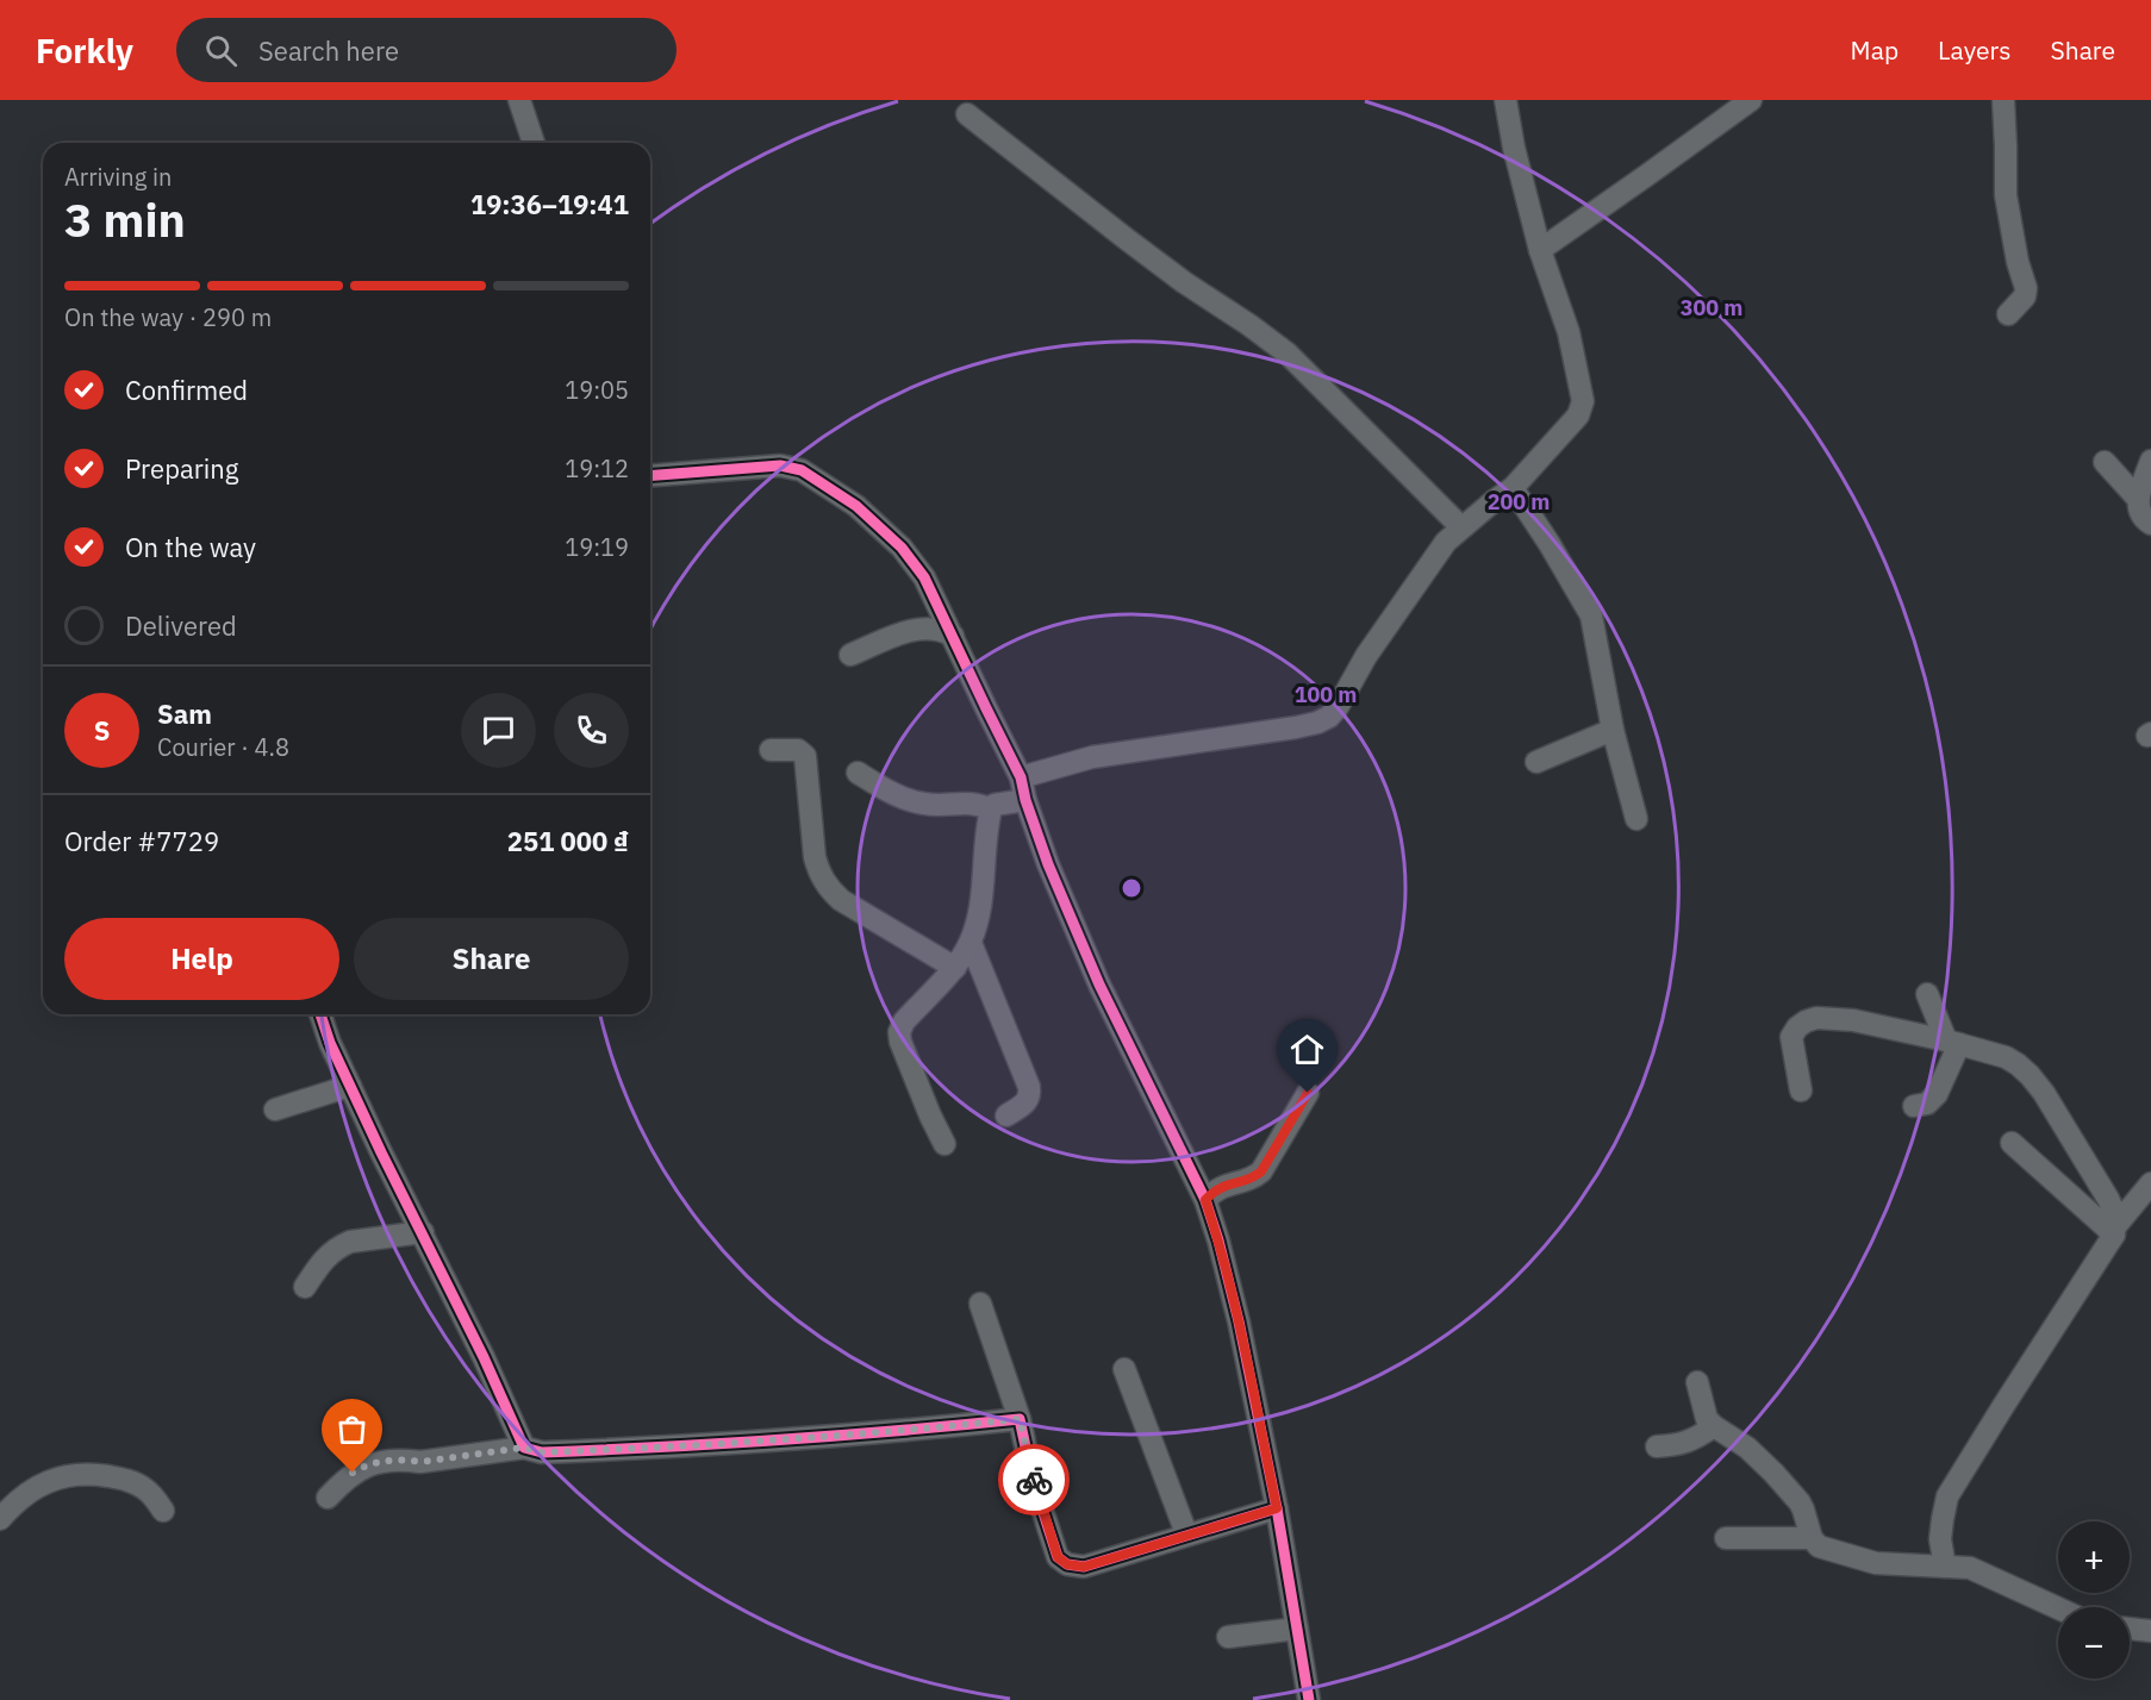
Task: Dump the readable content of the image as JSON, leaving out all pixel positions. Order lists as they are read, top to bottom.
{
  "page": {
    "header": "Forkly",
    "search": "Search here",
    "nav": ["Map", "Layers", "Share"],
    "heading": ["3 min", "Arriving in", "19:36–19:41"],
    "panel": [
      "Sam",
      "Courier · 4.8",
      "Order #7729",
      "251 000 ₫"
    ],
    "bar": "On the way · 290 m",
    "list": [
      ["Confirmed", "19:05"],
      ["Preparing", "19:12"],
      ["On the way", "19:19"],
      "Delivered"
    ],
    "round": "S",
    "buttons": ["Help", "Share"],
    "map_buttons": ["+", "−"]
  },
  "rings": ["300 m", "200 m", "100 m"]
}
